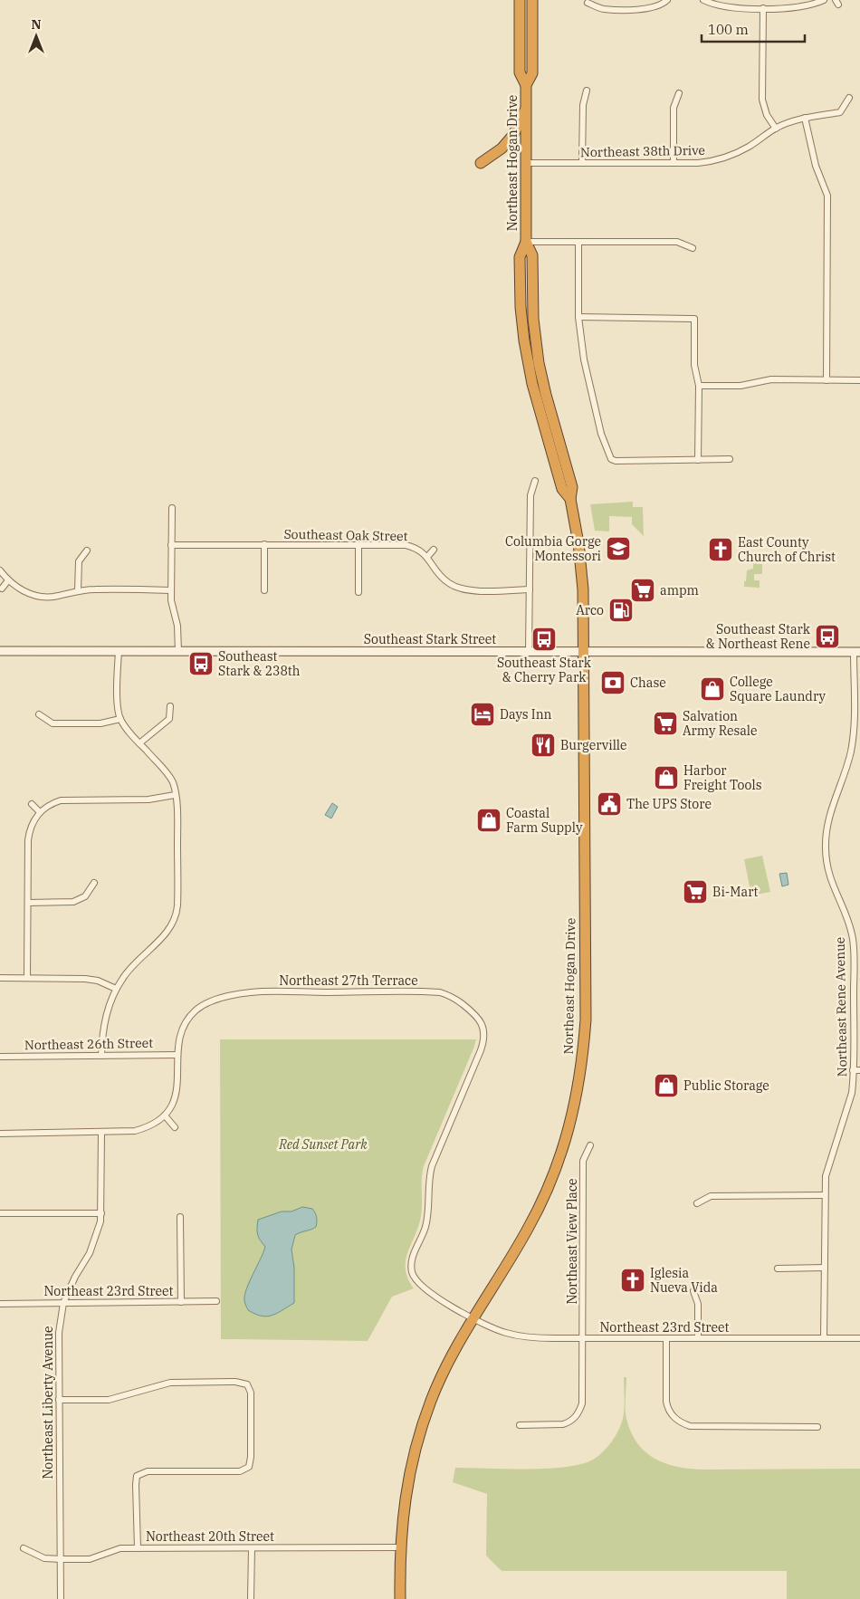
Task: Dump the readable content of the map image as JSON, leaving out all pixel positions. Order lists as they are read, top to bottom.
{
  "streets": {
    "highway": ["Northeast Hogan Drive"],
    "main road": ["Southeast Stark Street"],
    "street": [
      "Northeast 38th Drive",
      "Southeast Oak Street",
      "Northeast 27th Terrace",
      "Northeast Rene Avenue",
      "Northeast 26th Street",
      "Northeast View Place",
      "Northeast 23rd Street",
      "Northeast Liberty Avenue",
      "Northeast 20th Street"
    ]
  },
  "crossings": [
    ["Northeast 38th Drive", "Northeast Hogan Drive"],
    ["Northeast Hogan Drive", "Southeast Stark Street"],
    ["Northeast Hogan Drive", "Northeast 23rd Street"],
    ["Northeast Hogan Drive", "Northeast 20th Street"],
    ["Southeast Stark Street", "Northeast Rene Avenue"],
    ["Northeast 27th Terrace", "Northeast 26th Street"],
    ["Northeast 27th Terrace", "Northeast 23rd Street"],
    ["Northeast Rene Avenue", "Northeast 23rd Street"],
    ["Northeast View Place", "Northeast 23rd Street"],
    ["Northeast 23rd Street", "Northeast Liberty Avenue"],
    ["Northeast Liberty Avenue", "Northeast 20th Street"]
  ],
  "parks": ["Red Sunset Park"],
  "places": {
    "school or university": ["Columbia Gorge Montessori"],
    "church": ["East County Church of Christ", "Iglesia Nueva Vida"],
    "supermarket": ["ampm", "Salvation Army Resale", "Bi-Mart"],
    "fuel station": ["Arco"],
    "bus stop": ["Southeast Stark & Northeast Rene", "Southeast Stark & Cherry Park", "Southeast Stark & 238th"],
    "bank": ["Chase"],
    "shop": [
      "College Square Laundry",
      "Harbor Freight Tools",
      "Coastal Farm Supply",
      "Public Storage"
    ],
    "hotel": ["Days Inn"],
    "restaurant": ["Burgerville"],
    "public building": ["The UPS Store"]
  },
  "scale_bar": "100 m",
  "north": "top"
}
